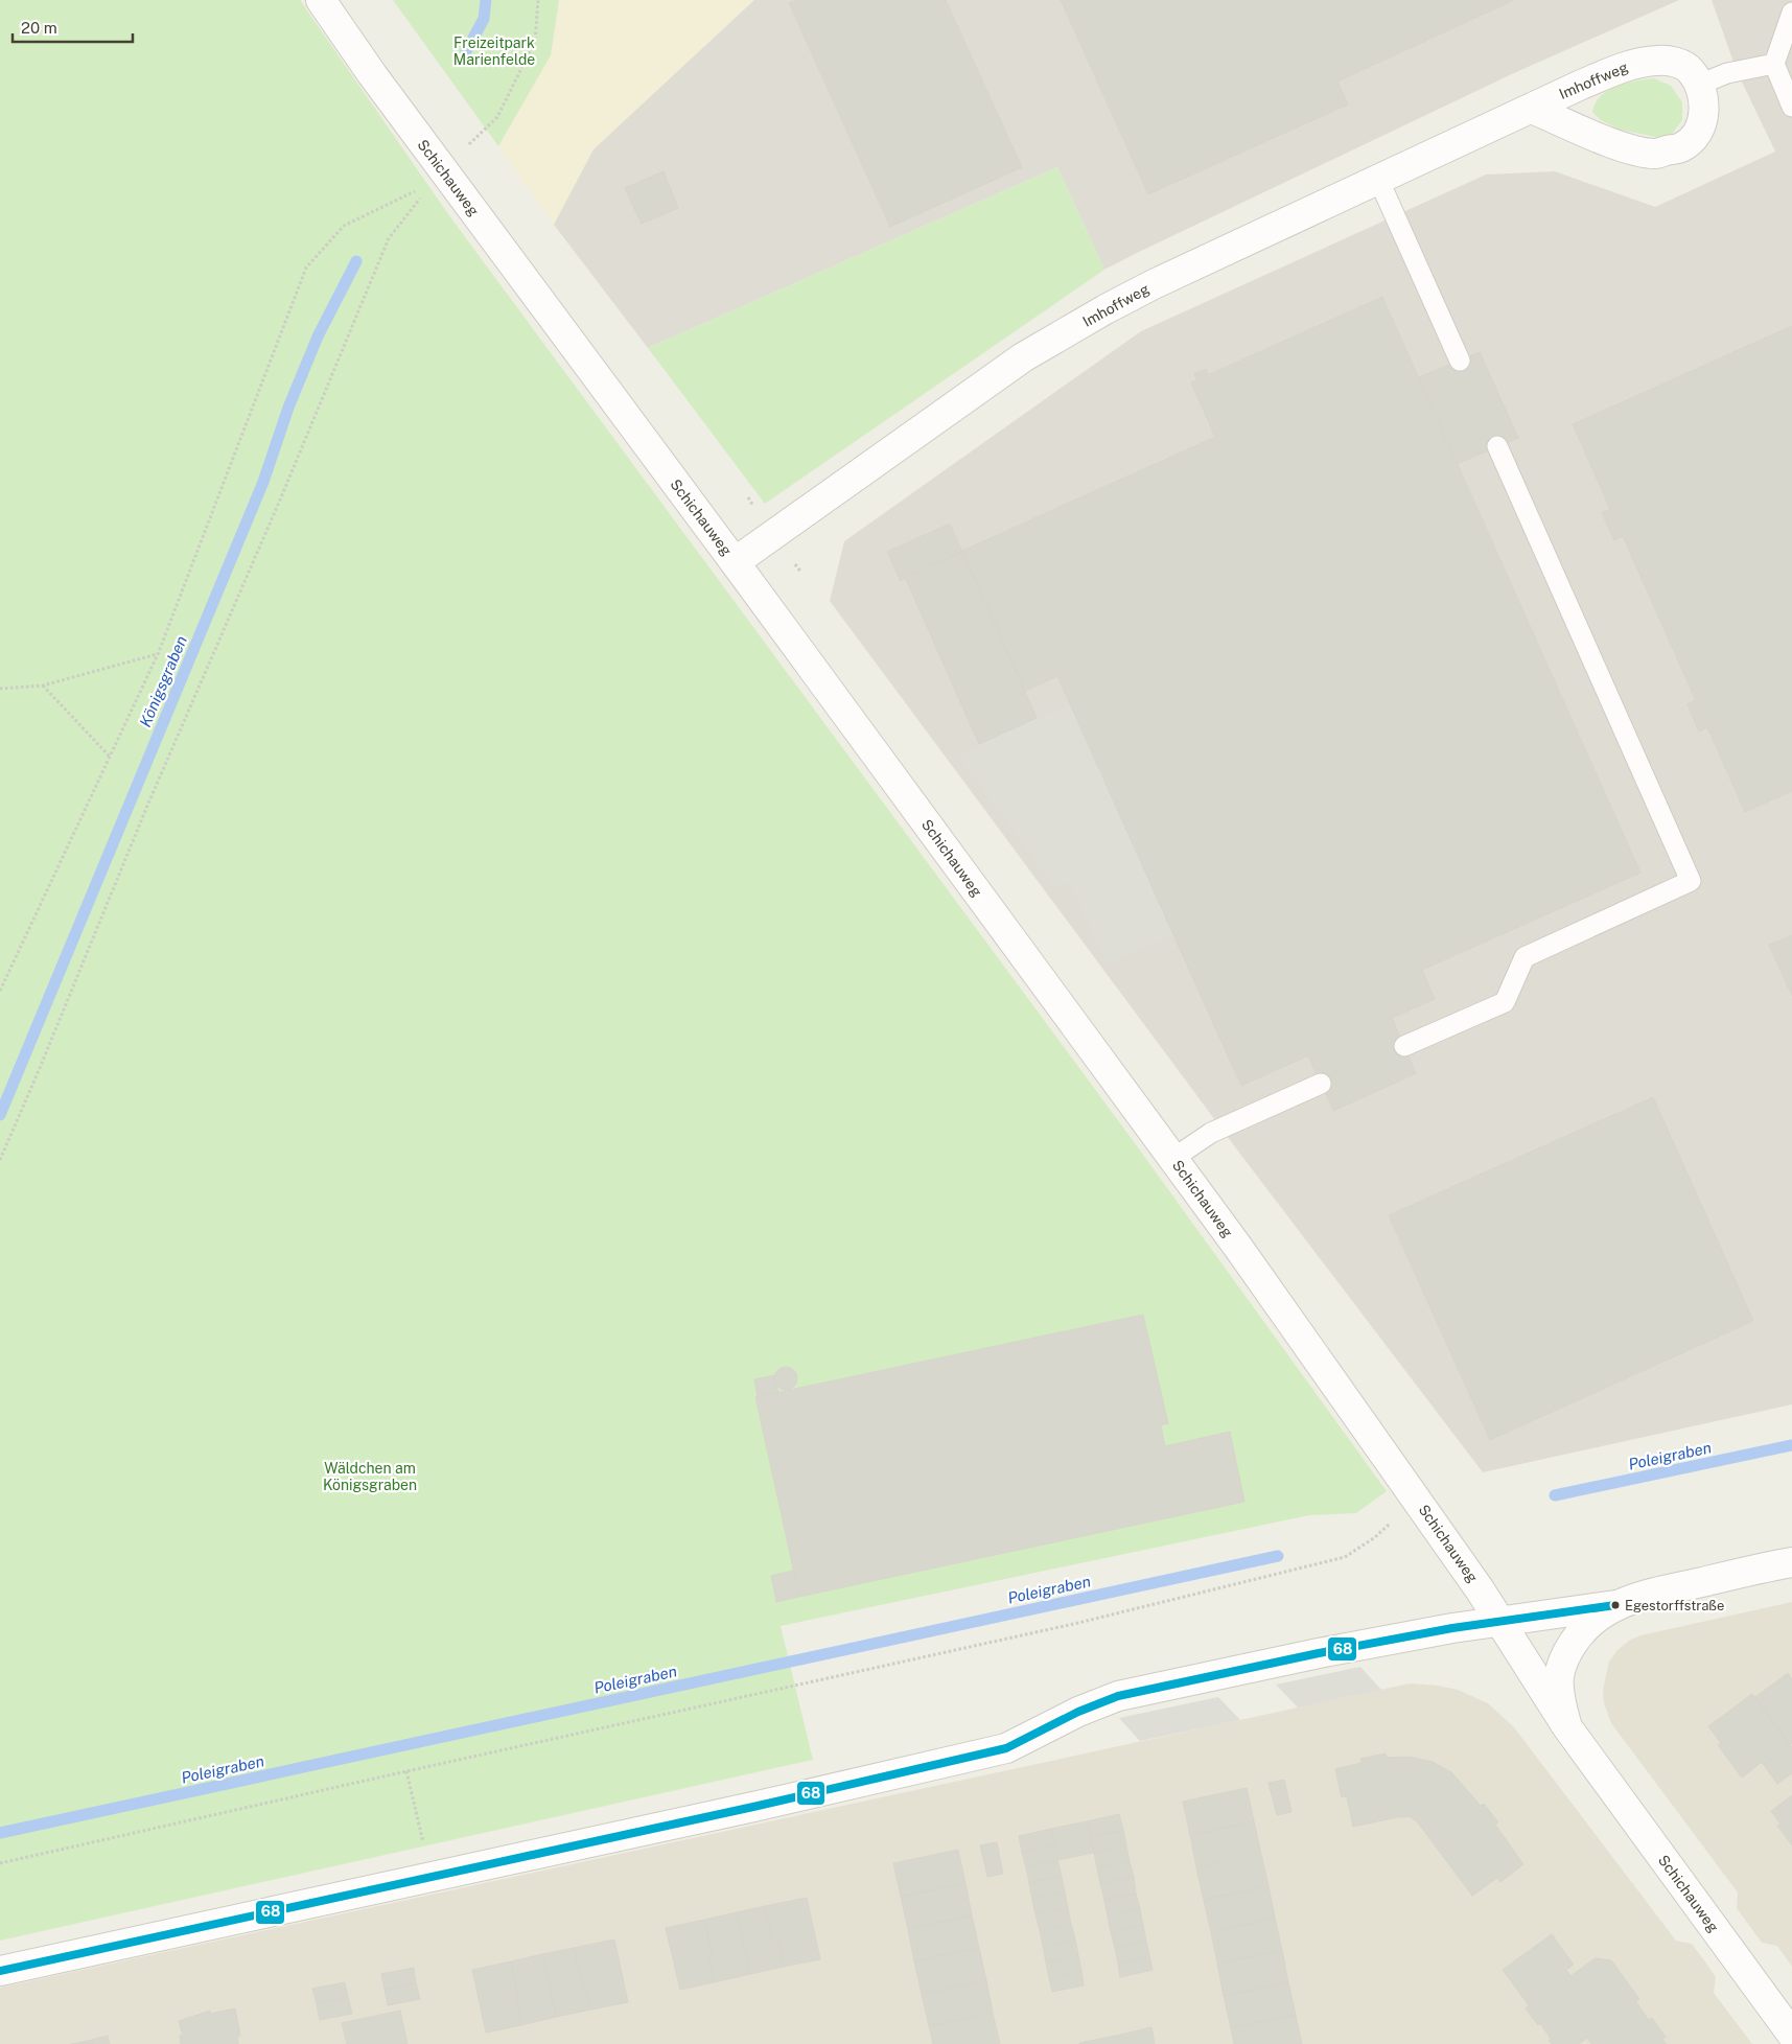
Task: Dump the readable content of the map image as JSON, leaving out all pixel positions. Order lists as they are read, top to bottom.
{
  "streets": {
    "street": ["Imhoffweg", "Schichauweg"]
  },
  "crossings": [
    ["Imhoffweg", "Schichauweg"]
  ],
  "water": ["Königsgraben", "Poleigraben"],
  "parks": ["Freizeitpark Marienfelde", "Wäldchen am Königsgraben"],
  "places": ["Egestorffstraße"],
  "lines": ["transit line 68"],
  "scale_bar": "20 m"
}
